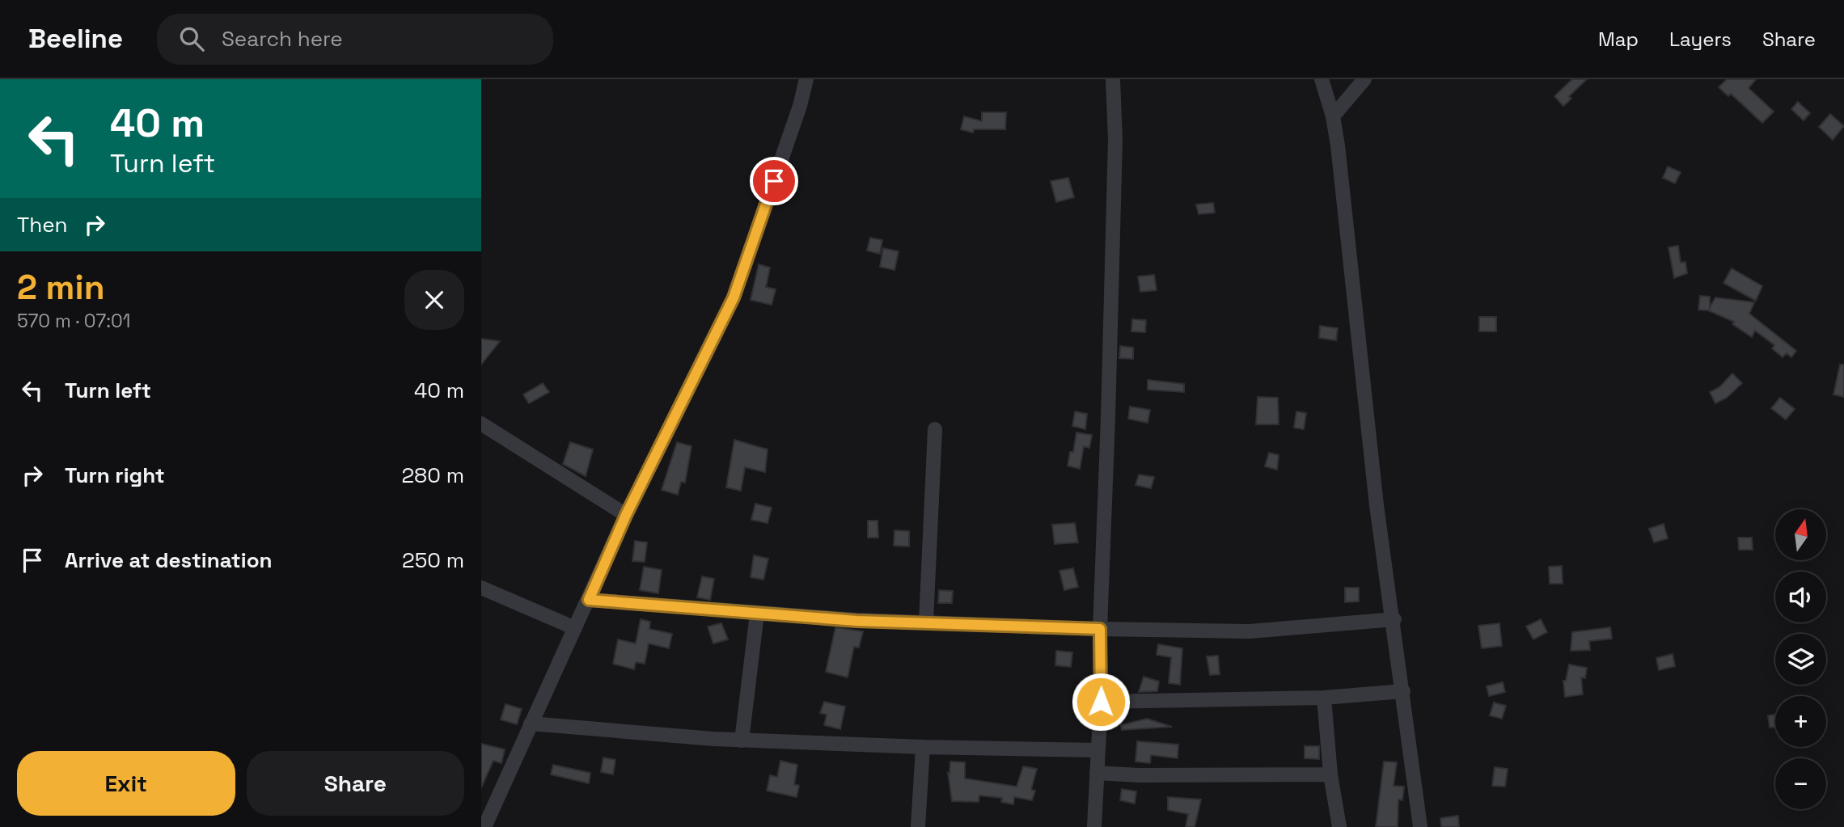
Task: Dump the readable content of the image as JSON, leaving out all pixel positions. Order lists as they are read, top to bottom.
{
  "north": "top",
  "page": {
    "header": "Beeline",
    "search": "Search here",
    "nav": ["Map", "Layers", "Share"],
    "turn": ["40 m", "Turn left"],
    "then": "Then",
    "heading": ["2 min", "570 m · 07:01"],
    "list": [
      {
        "name": "Turn left",
        "value": "40 m"
      },
      {
        "name": "Turn right",
        "value": "280 m"
      },
      {
        "name": "Arrive at destination",
        "value": "250 m"
      }
    ],
    "map_buttons": ["+", "−"],
    "buttons": ["Exit", "Share"]
  }
}
